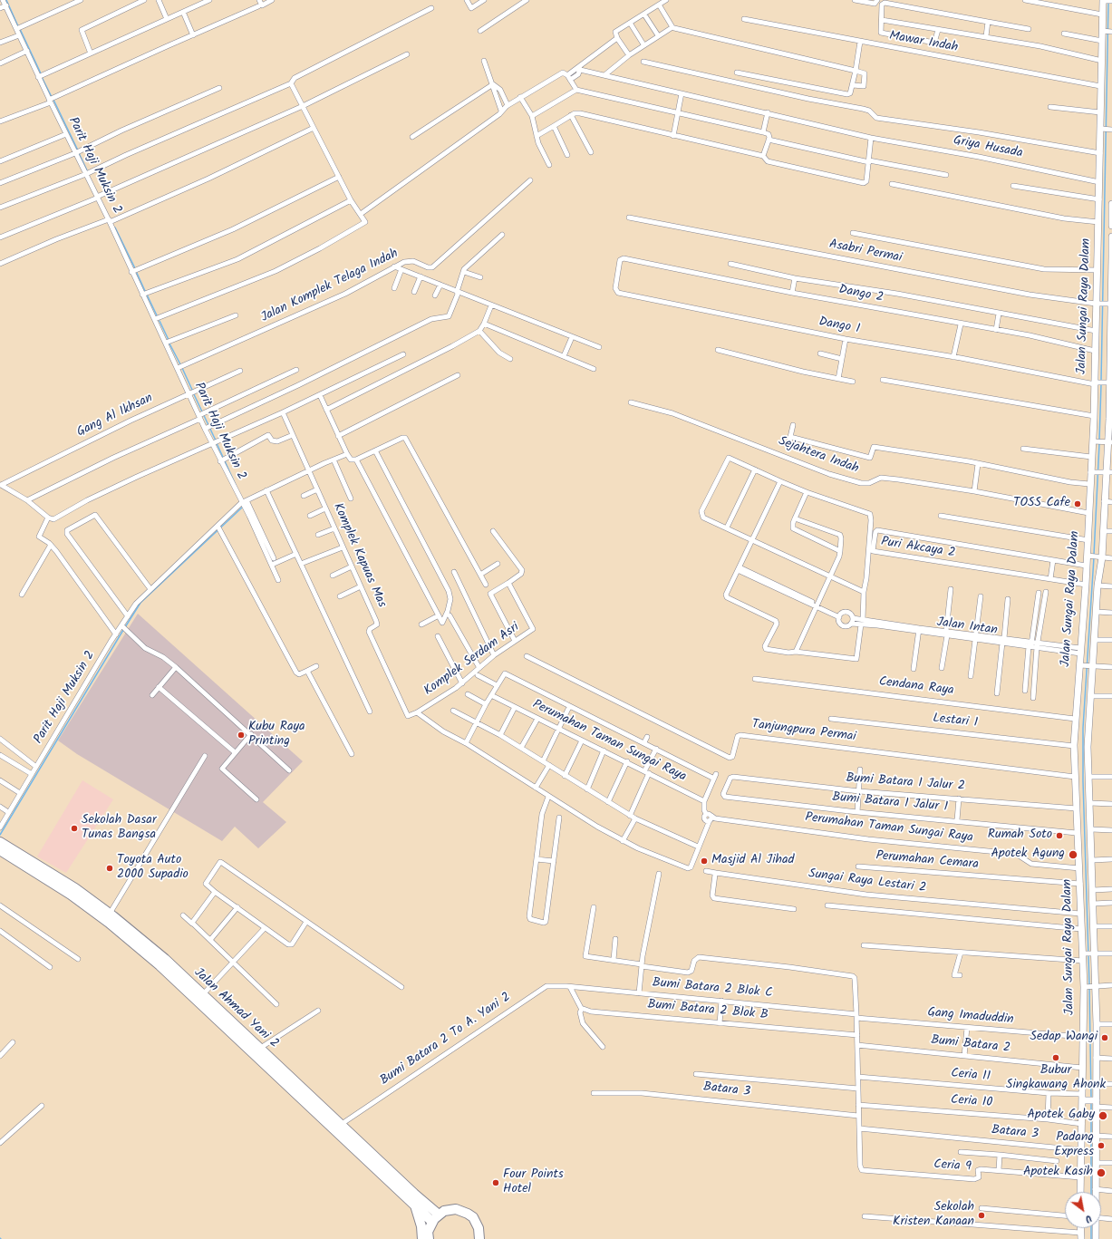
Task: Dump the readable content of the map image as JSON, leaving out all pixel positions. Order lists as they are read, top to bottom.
{
  "streets": {
    "highway": ["Jalan Ahmad Yani 2"],
    "street": [
      "Mawar Indah",
      "Griya Husada",
      "Parit Haji Muksin 2",
      "Asabri Permai",
      "Jalan Komplek Telaga Indah",
      "Dango 2",
      "Jalan Sungai Raya Dalam",
      "Dango 1",
      "Gang Al Ikhsan",
      "Sejahtera Indah",
      "Puri Akcaya 2",
      "Komplek Kapuas Mas",
      "Komplek Serdam Asri",
      "Cendana Raya",
      "Lestari 1",
      "Tanjungpura Permai",
      "Perumahan Taman Sungai Raya",
      "Bumi Batara 1 Jalur 2",
      "Bumi Batara 1 Jalur 1",
      "Perumahan Cemara",
      "Sungai Raya Lestari 2",
      "Bumi Batara 2 Blok C",
      "Bumi Batara 2 Blok B",
      "Gang Imaduddin",
      "Bumi Batara 2 To A. Yani 2",
      "Bumi Batara 2",
      "Ceria 11",
      "Batara 3",
      "Ceria 10",
      "Ceria 9"
    ]
  },
  "crossings": [
    ["Mawar Indah", "Jalan Sungai Raya Dalam"],
    ["Griya Husada", "Jalan Sungai Raya Dalam"],
    ["Parit Haji Muksin 2", "Jalan Komplek Telaga Indah"],
    ["Parit Haji Muksin 2", "Gang Al Ikhsan"],
    ["Asabri Permai", "Jalan Sungai Raya Dalam"],
    ["Dango 2", "Jalan Sungai Raya Dalam"],
    ["Dango 2", "Dango 1"],
    ["Jalan Sungai Raya Dalam", "Dango 1"],
    ["Jalan Sungai Raya Dalam", "Sejahtera Indah"],
    ["Jalan Sungai Raya Dalam", "Puri Akcaya 2"],
    ["Jalan Sungai Raya Dalam", "Cendana Raya"],
    ["Jalan Sungai Raya Dalam", "Lestari 1"],
    ["Jalan Sungai Raya Dalam", "Tanjungpura Permai"],
    ["Jalan Sungai Raya Dalam", "Perumahan Taman Sungai Raya"],
    ["Jalan Sungai Raya Dalam", "Bumi Batara 1 Jalur 2"],
    ["Jalan Sungai Raya Dalam", "Bumi Batara 1 Jalur 1"],
    ["Jalan Sungai Raya Dalam", "Perumahan Cemara"],
    ["Jalan Sungai Raya Dalam", "Sungai Raya Lestari 2"],
    ["Jalan Sungai Raya Dalam", "Gang Imaduddin"],
    ["Jalan Sungai Raya Dalam", "Bumi Batara 2"],
    ["Jalan Sungai Raya Dalam", "Ceria 11"],
    ["Jalan Sungai Raya Dalam", "Batara 3"],
    ["Jalan Sungai Raya Dalam", "Ceria 10"],
    ["Jalan Sungai Raya Dalam", "Ceria 9"],
    ["Komplek Kapuas Mas", "Komplek Serdam Asri"],
    ["Bumi Batara 1 Jalur 2", "Bumi Batara 1 Jalur 1"],
    ["Bumi Batara 2 Blok C", "Gang Imaduddin"],
    ["Bumi Batara 2 Blok C", "Bumi Batara 2 To A. Yani 2"],
    ["Jalan Ahmad Yani 2", "Bumi Batara 2 To A. Yani 2"],
    ["Batara 3", "Ceria 9"]
  ],
  "places": [
    "TOSS Cafe",
    "Kubu Raya Printing",
    "Sekolah Dasar Tunas Bangsa",
    "Rumah Soto",
    "Apotek Agung",
    "Masjid Al Jihad",
    "Toyota Auto 2000 Supadio",
    "Sedap Wangi",
    "Bubur Singkawang Ahonk",
    "Apotek Gaby",
    "Padang Express",
    "Apotek Kasih",
    "Four Points Hotel",
    "Sekolah Kristen Kanaan"
  ],
  "north": "bottom right"
}
